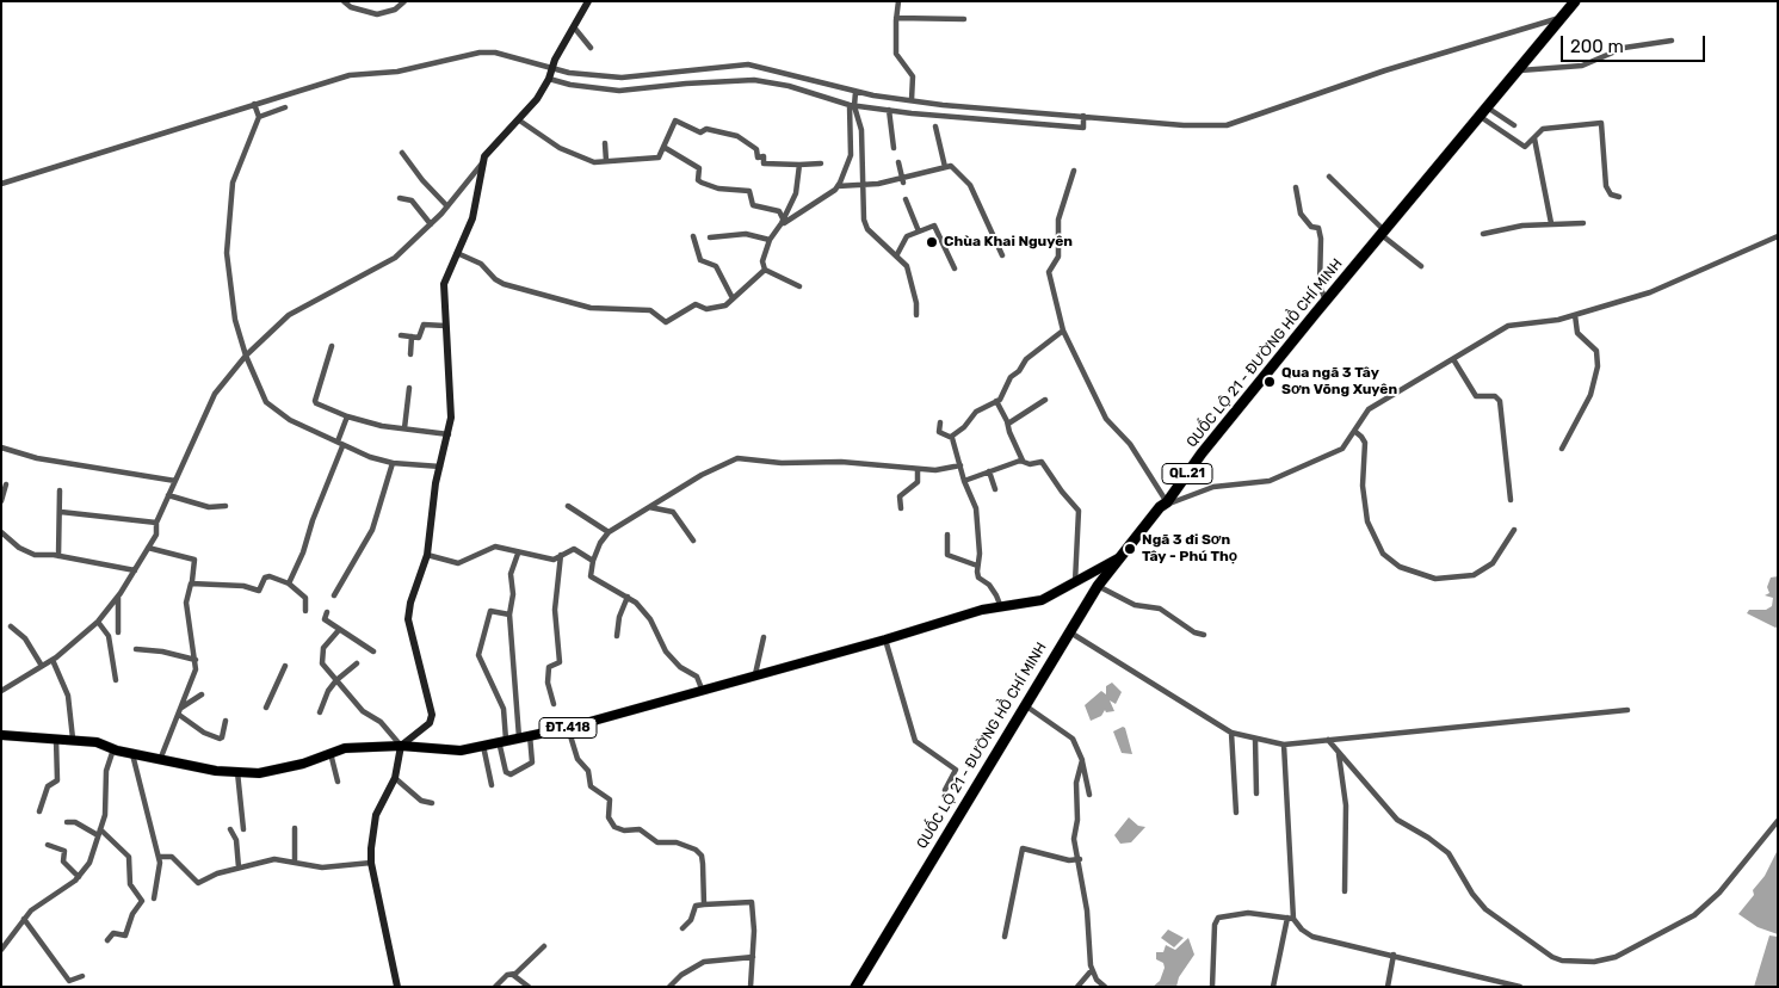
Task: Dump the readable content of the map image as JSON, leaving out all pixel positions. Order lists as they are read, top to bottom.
{
  "streets": {
    "highway": ["QUỐC LỘ 21 - ĐƯỜNG HỒ CHÍ MINH", "QL.21"],
    "main road": ["ĐT.418"]
  },
  "crossings": [
    ["QUỐC LỘ 21 - ĐƯỜNG HỒ CHÍ MINH", "ĐT.418"]
  ],
  "places": ["Chùa Khai Nguyên", "Qua ngã 3 Tây Sơn Võng Xuyên", "Ngã 3 đi Sơn Tây - Phú Thọ"],
  "scale_bar": "200 m"
}
